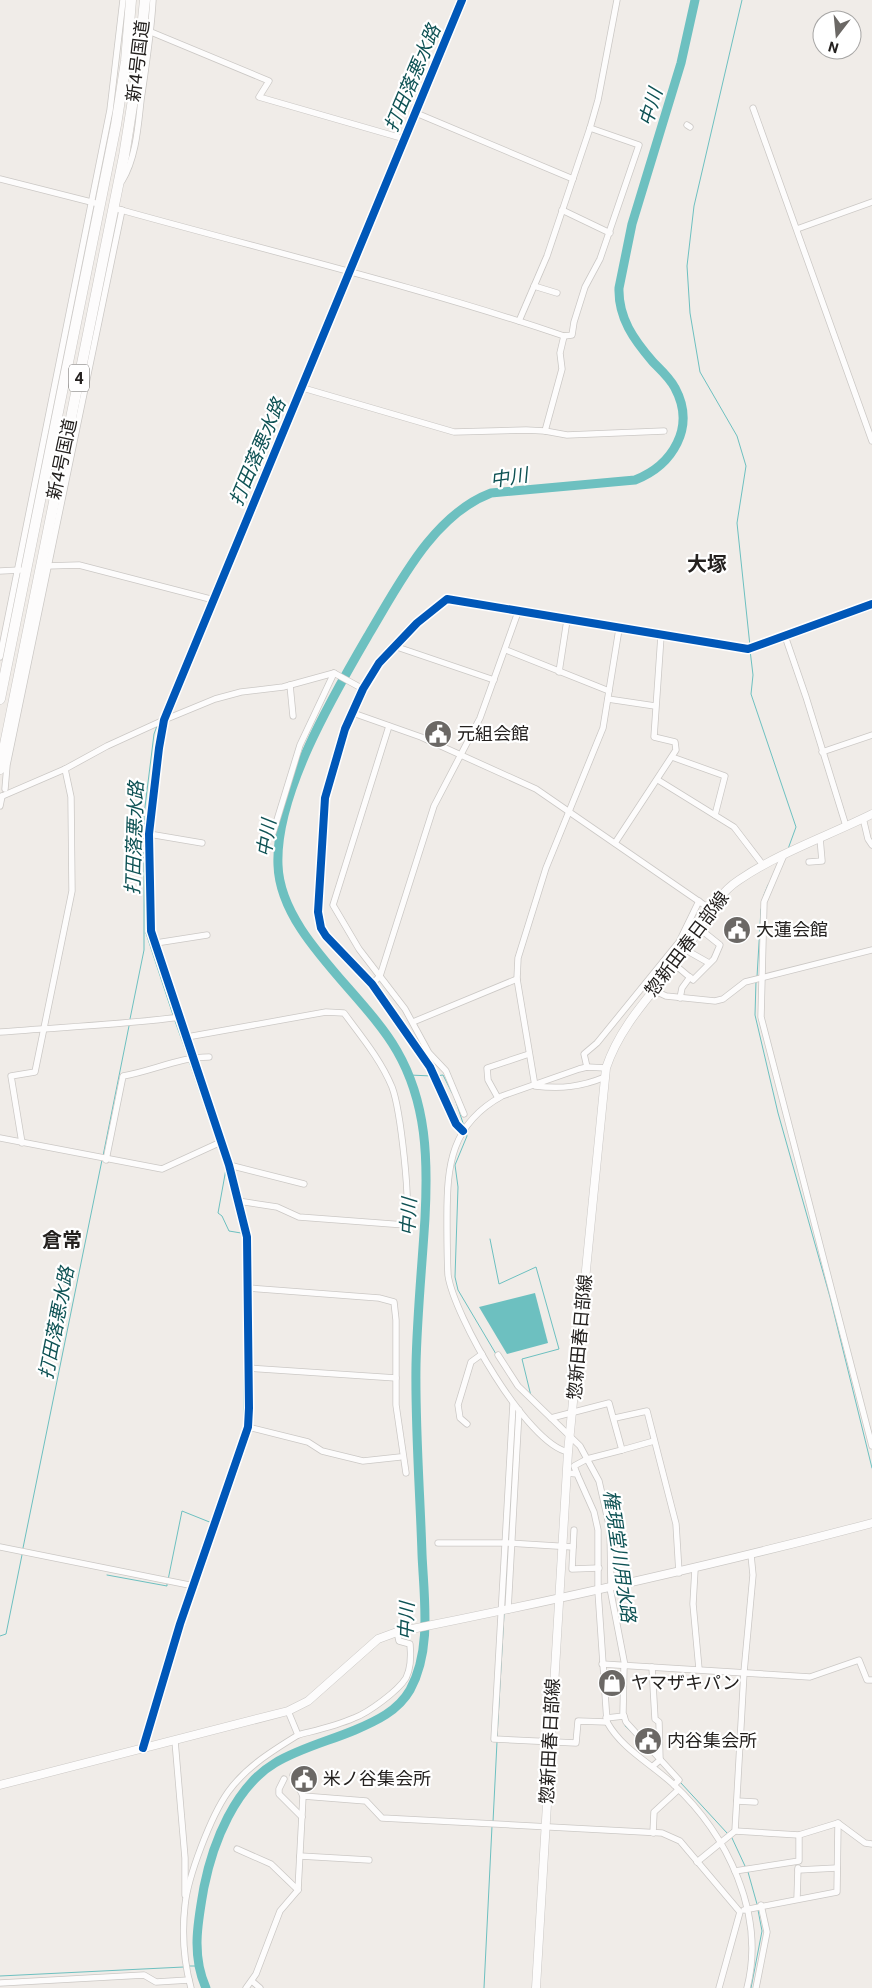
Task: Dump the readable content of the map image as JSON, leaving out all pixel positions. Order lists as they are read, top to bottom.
{
  "streets": {
    "highway": ["新4号国道", "4"],
    "main road": ["惣新田春日部線"]
  },
  "districts": ["大塚", "倉常"],
  "water": ["打田落悪水路", "中川", "権現堂川用水路"],
  "places": {
    "public building": [
      "元組会館",
      "大蓮会館",
      "内谷集会所",
      "米ノ谷集会所"
    ],
    "shop": ["ヤマザキパン"]
  },
  "north": "bottom"
}
